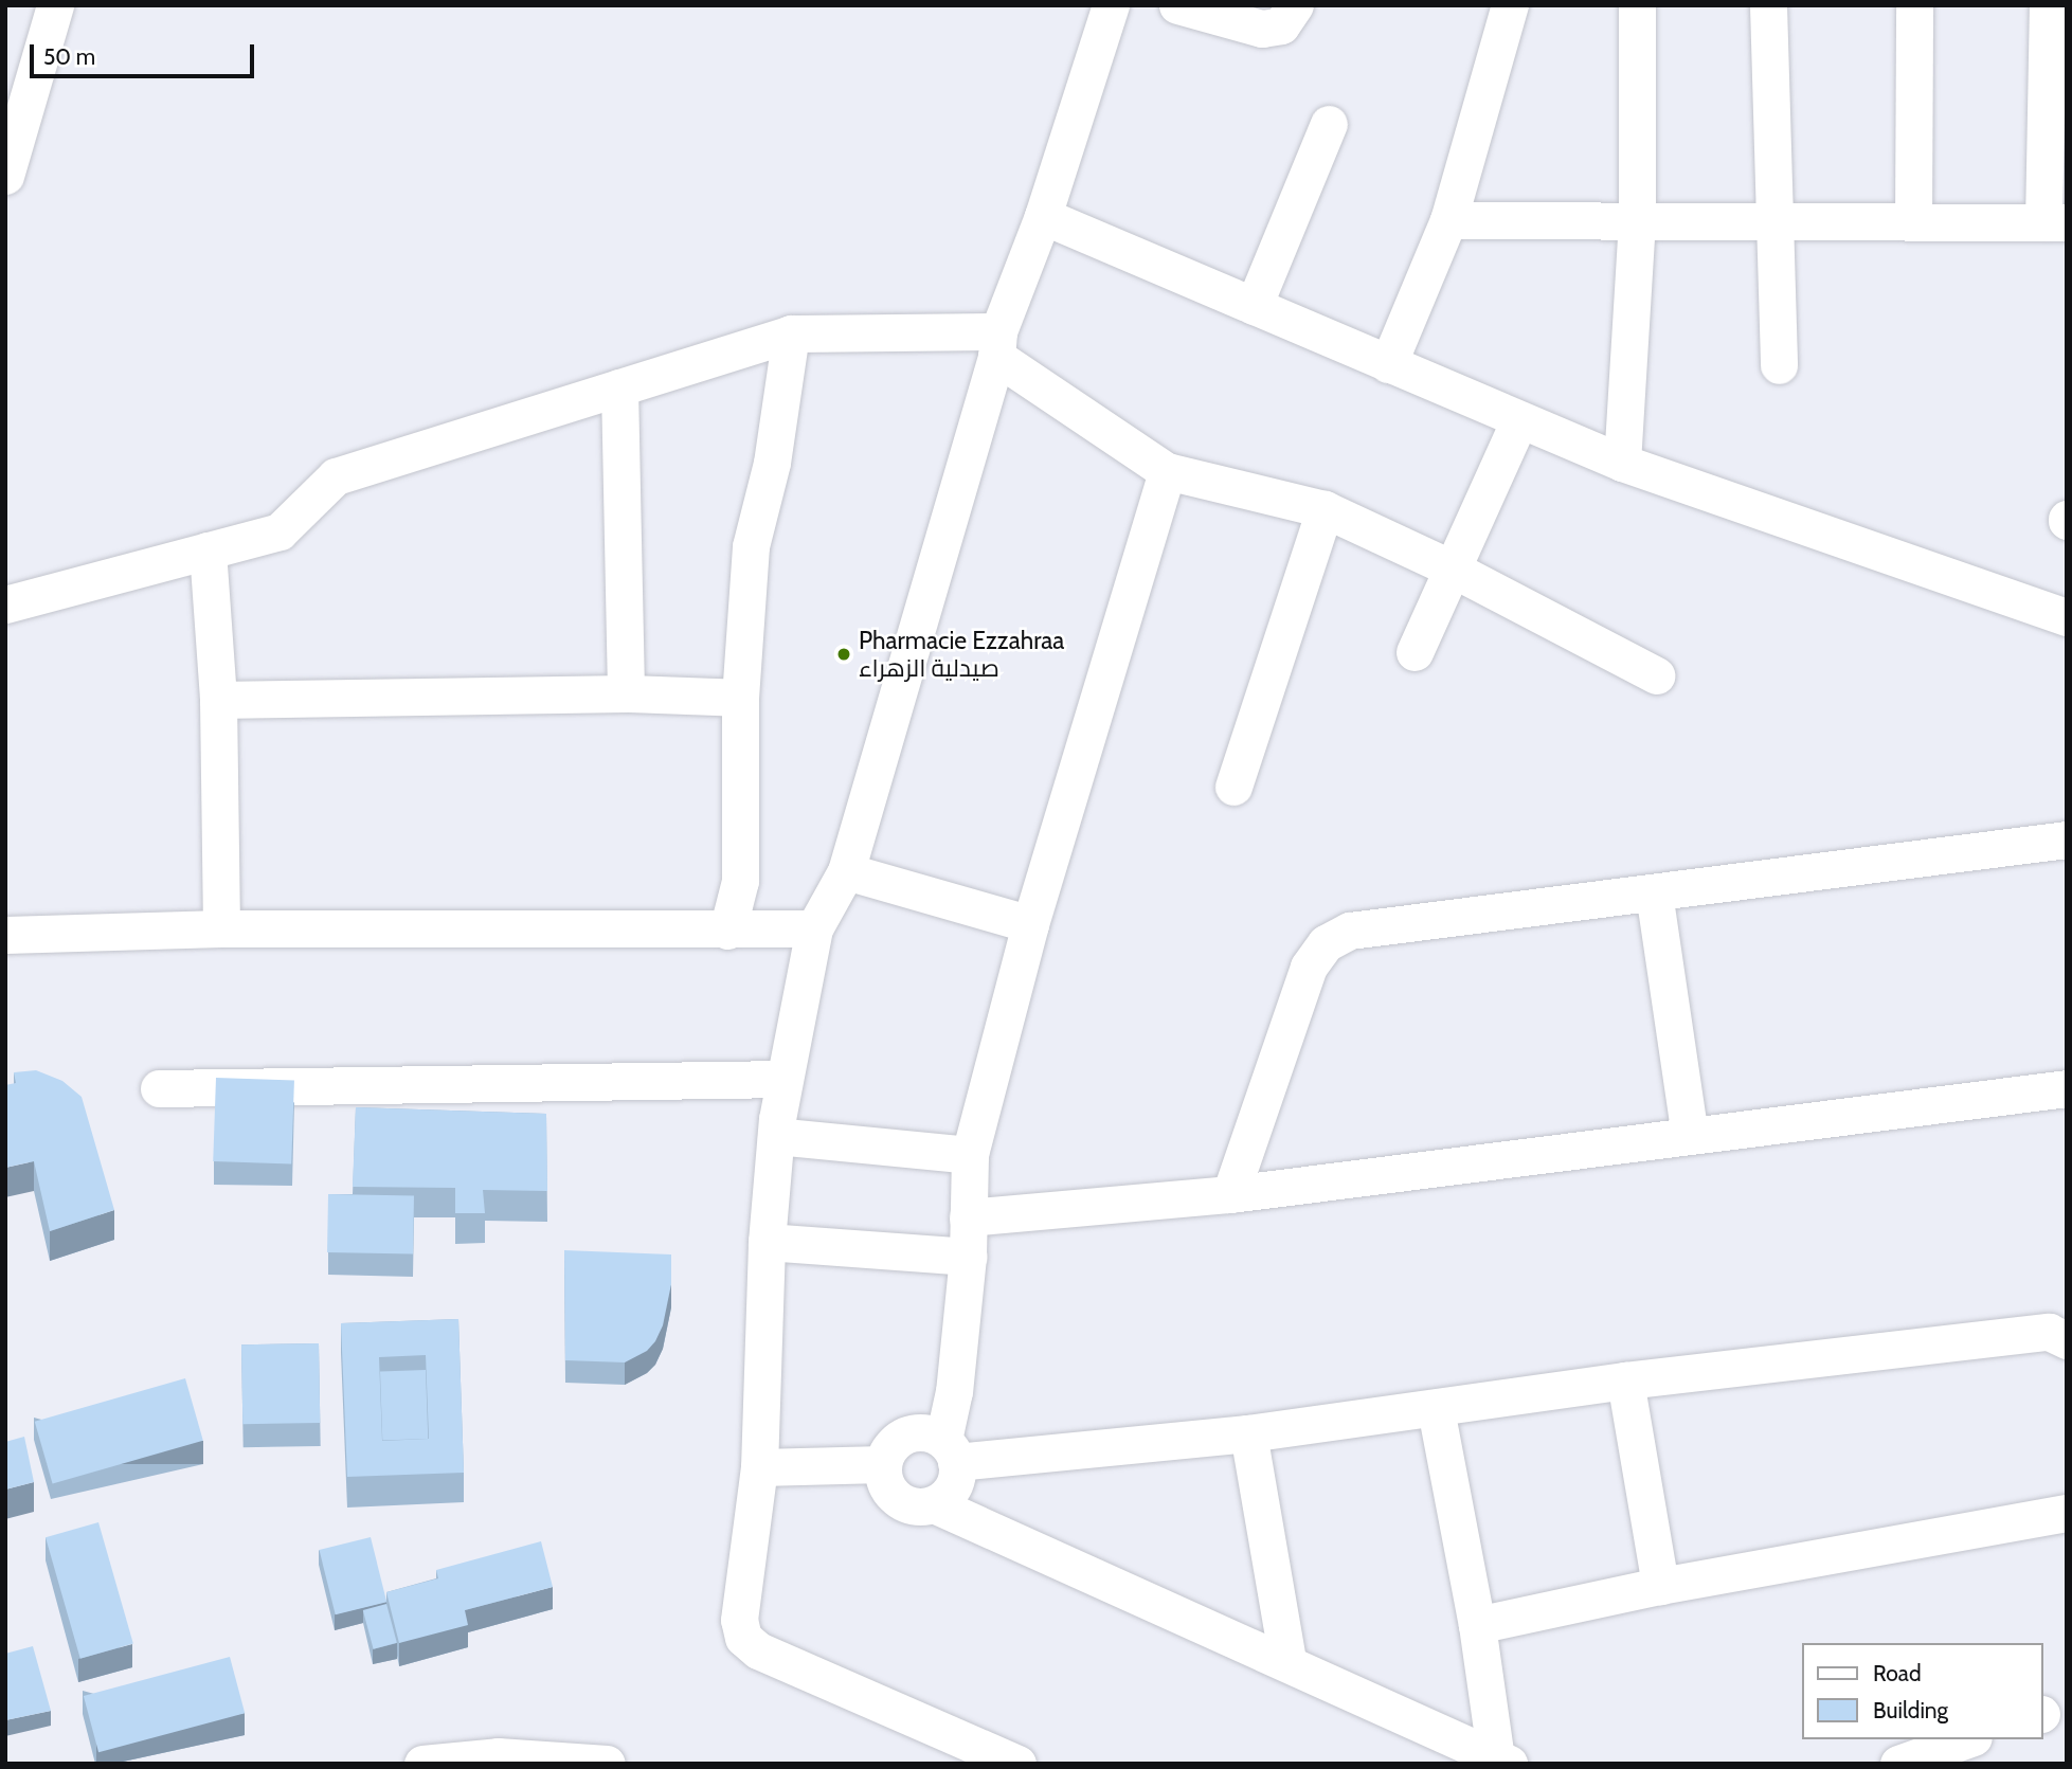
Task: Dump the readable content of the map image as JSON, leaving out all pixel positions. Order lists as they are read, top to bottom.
{
  "places": ["Pharmacie Ezzahraa صيدلية الزهراء"],
  "legend": ["Road", "Building"],
  "scale_bar": "50 m"
}
